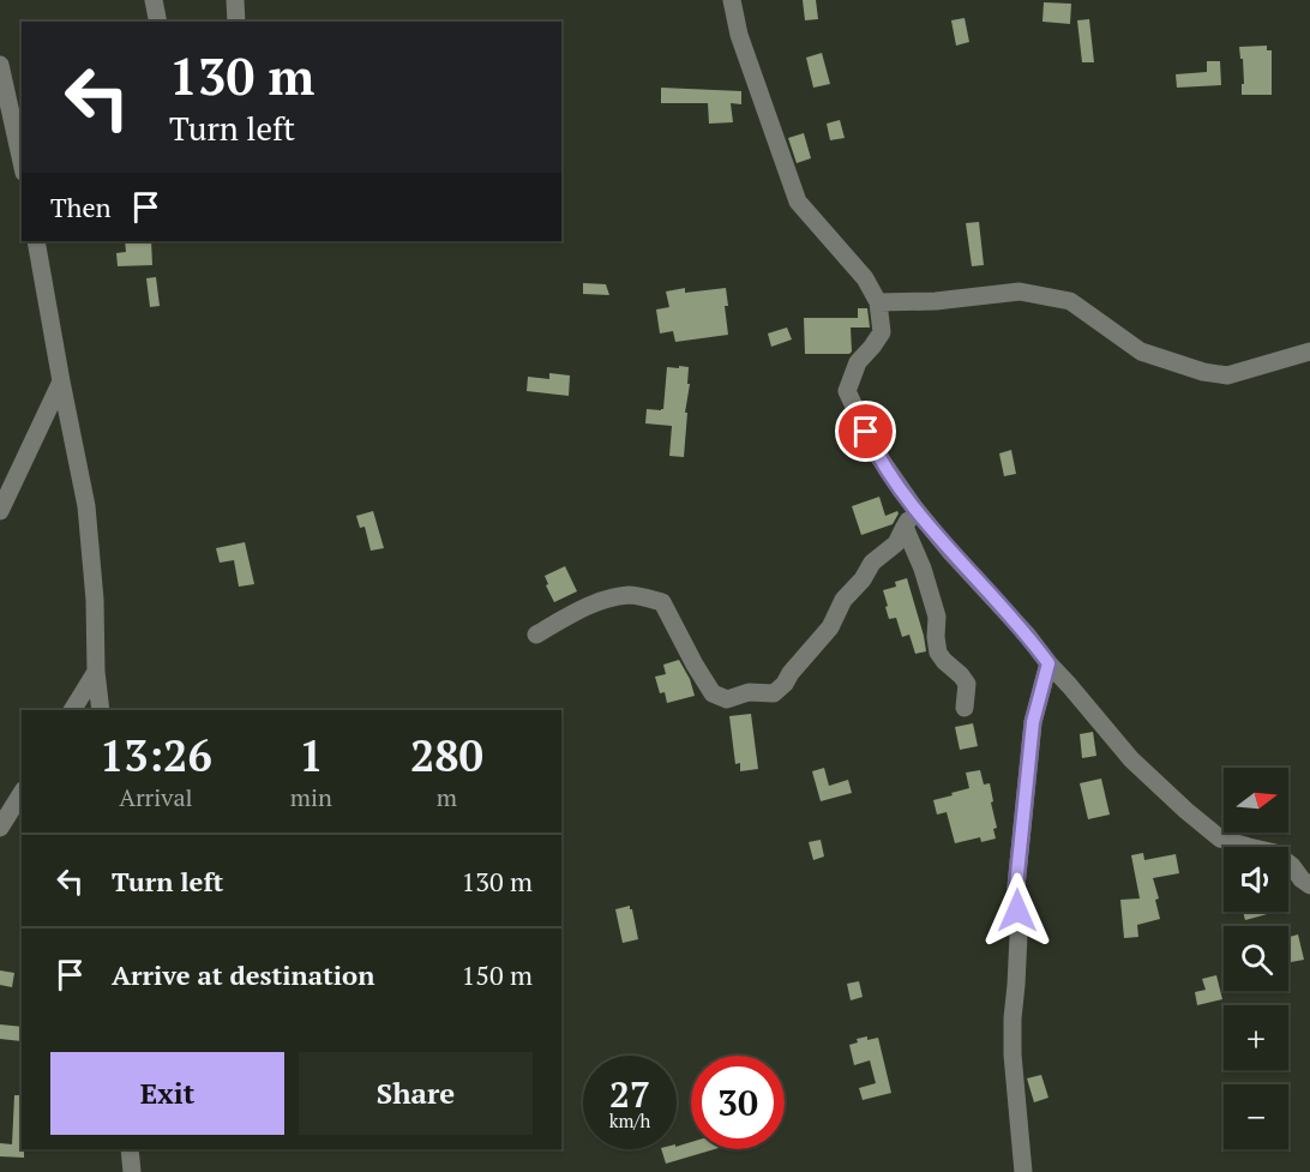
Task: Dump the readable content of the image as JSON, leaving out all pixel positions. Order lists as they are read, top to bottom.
{
  "north": "right",
  "page": {
    "turn": ["130 m", "Turn left"],
    "then": "Then",
    "eta": [
      "13:26",
      "Arrival",
      "1",
      "min",
      "280",
      "m"
    ],
    "map_buttons": ["+", "−"],
    "list": [
      {
        "name": "Turn left",
        "value": "130 m"
      },
      {
        "name": "Arrive at destination",
        "value": "150 m"
      }
    ],
    "buttons": ["Exit", "Share"],
    "speed": "27 km/h",
    "limit": "30"
  }
}
